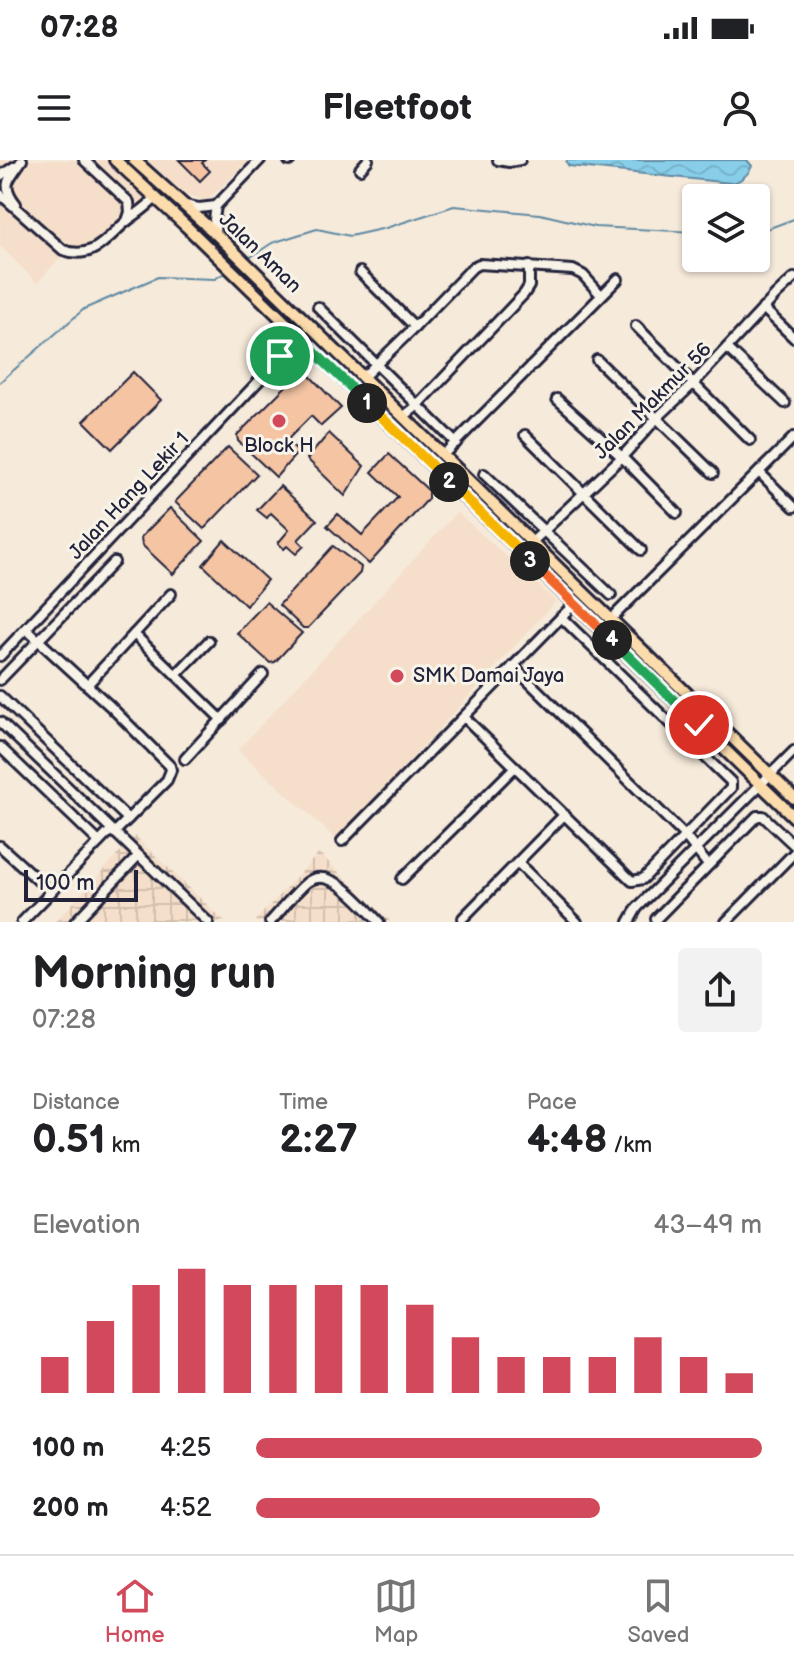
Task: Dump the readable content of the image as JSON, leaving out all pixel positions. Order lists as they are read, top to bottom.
{
  "streets": {
    "main road": ["Jalan Aman"],
    "street": ["Jalan Makmur 56", "Jalan Hang Lekir 1"]
  },
  "crossings": [
    ["Jalan Aman", "Jalan Makmur 56"]
  ],
  "places": ["Block H", "SMK Damai Jaya"],
  "scale_bar": "100 m",
  "page": {
    "status": "07:28",
    "header": "Fleetfoot",
    "pins": [
      "1",
      "2",
      "3",
      "4"
    ],
    "scale": "100 m",
    "heading": ["Morning run", "07:28"],
    "stats": [
      ["Distance", "0.51 km"],
      ["Time", "2:27"],
      ["Pace", "4:48 /km"]
    ],
    "chart": ["Elevation", "43–49 m"],
    "list": [
      {
        "name": "100 m",
        "note": "4:25"
      },
      {
        "name": "200 m",
        "note": "4:52"
      }
    ],
    "tabs": ["Home", "Map", "Saved"]
  }
}
